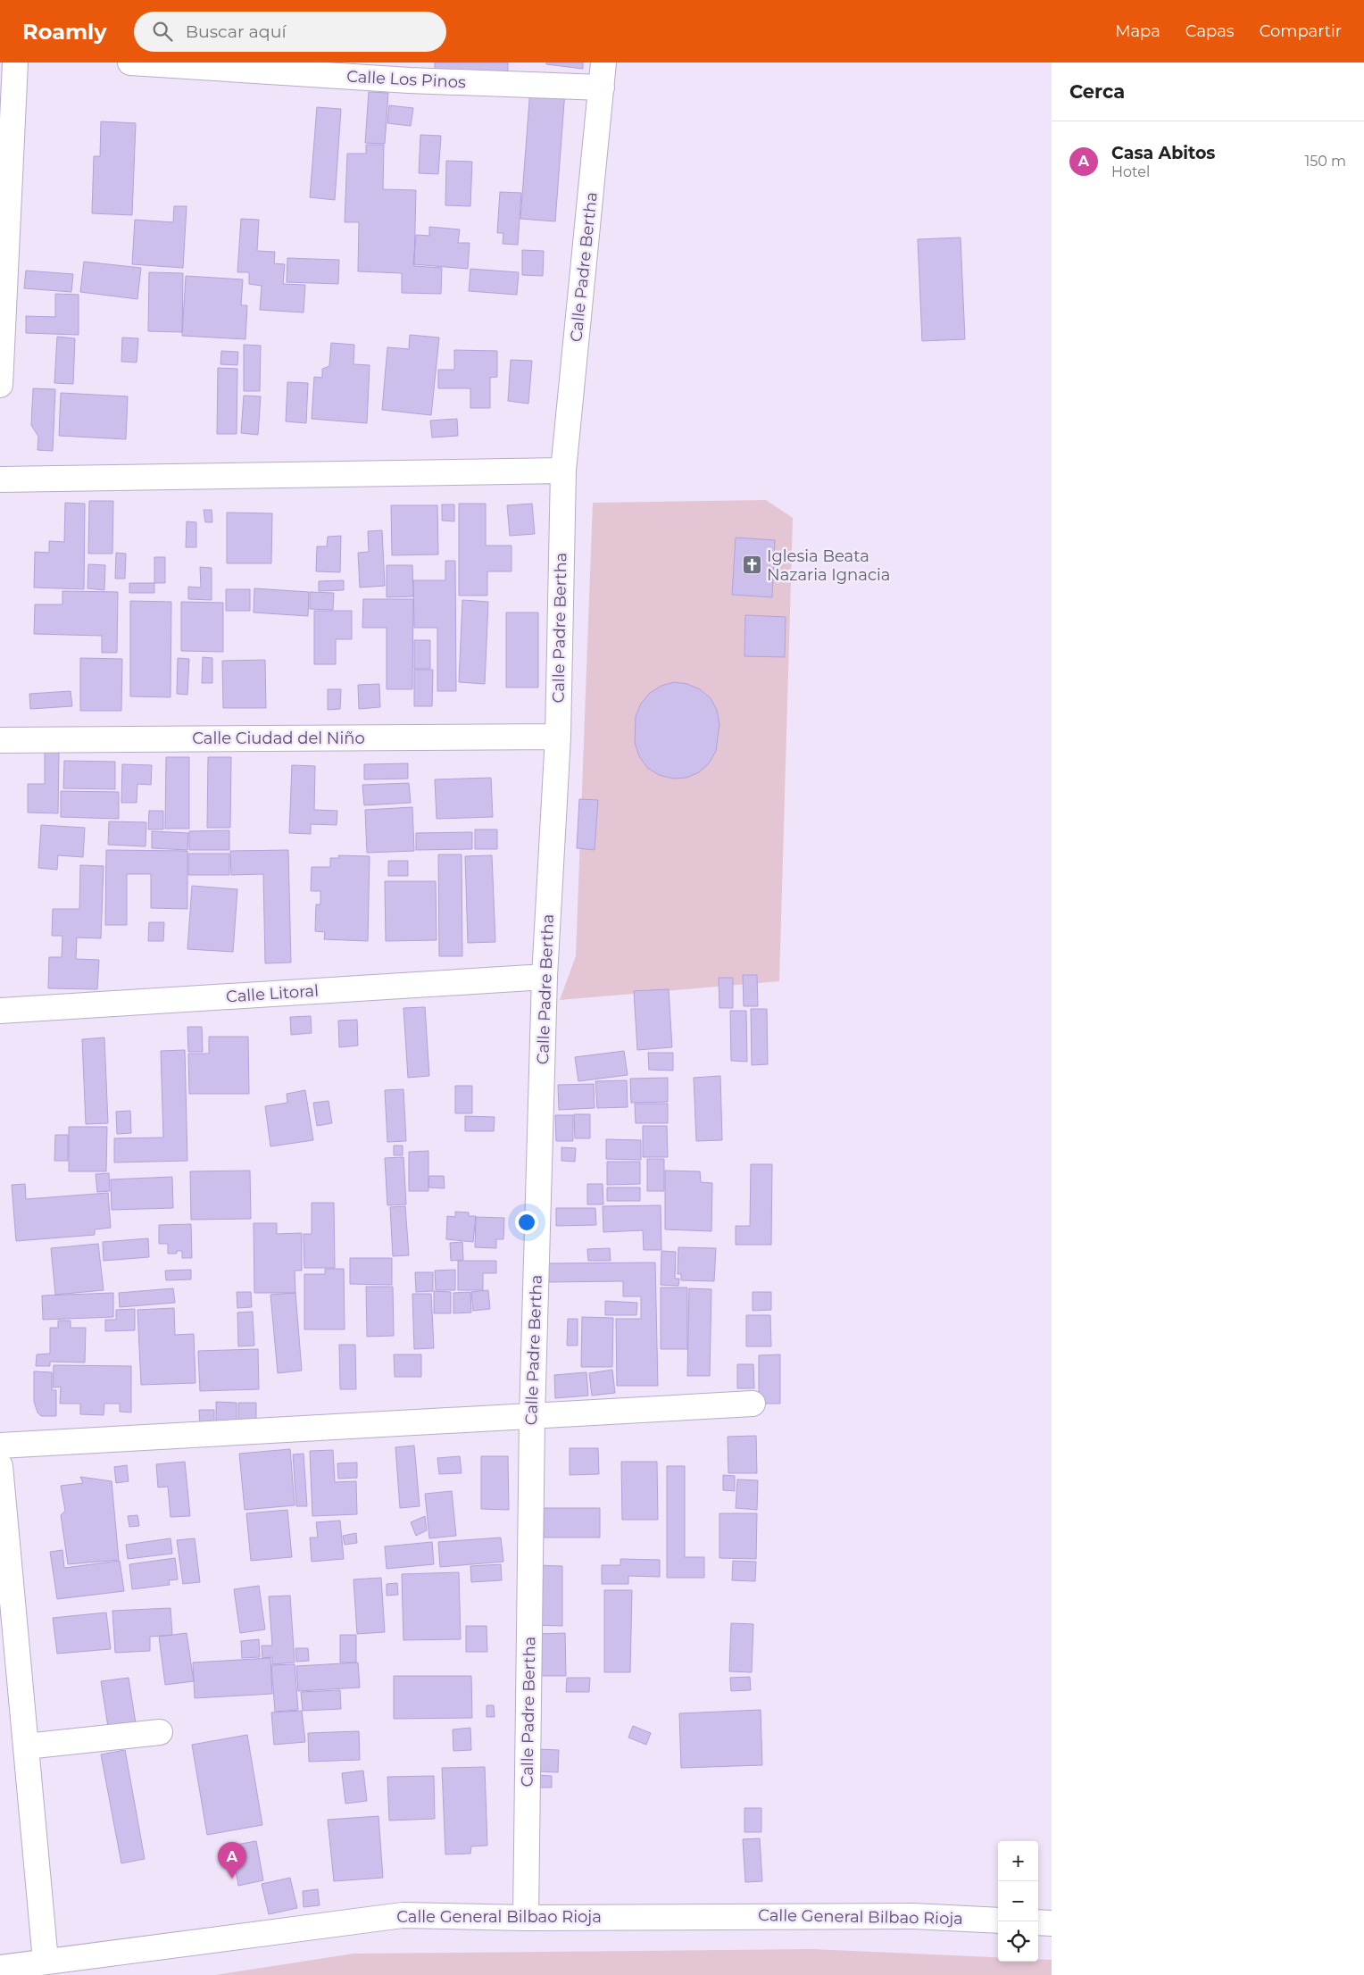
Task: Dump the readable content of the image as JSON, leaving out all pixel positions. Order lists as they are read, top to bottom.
{
  "streets": {
    "street": [
      "Calle Los Pinos",
      "Calle Padre Bertha",
      "Calle Ciudad del Niño",
      "Calle Litoral",
      "Calle General Bilbao Rioja"
    ]
  },
  "crossings": [
    ["Calle Los Pinos", "Calle Padre Bertha"],
    ["Calle Padre Bertha", "Calle Ciudad del Niño"],
    ["Calle Padre Bertha", "Calle Litoral"],
    ["Calle Padre Bertha", "Calle General Bilbao Rioja"]
  ],
  "places": {
    "church": ["Iglesia Beata Nazaria Ignacia"]
  },
  "page": {
    "header": "Roamly",
    "search": "Buscar aquí",
    "nav": ["Mapa", "Capas", "Compartir"],
    "heading": "Cerca",
    "list": [
      {
        "mark": "A",
        "name": "Casa Abitos",
        "note": "Hotel",
        "value": "150 m"
      }
    ],
    "map_buttons": ["+", "−"],
    "pins": "A"
  }
}
